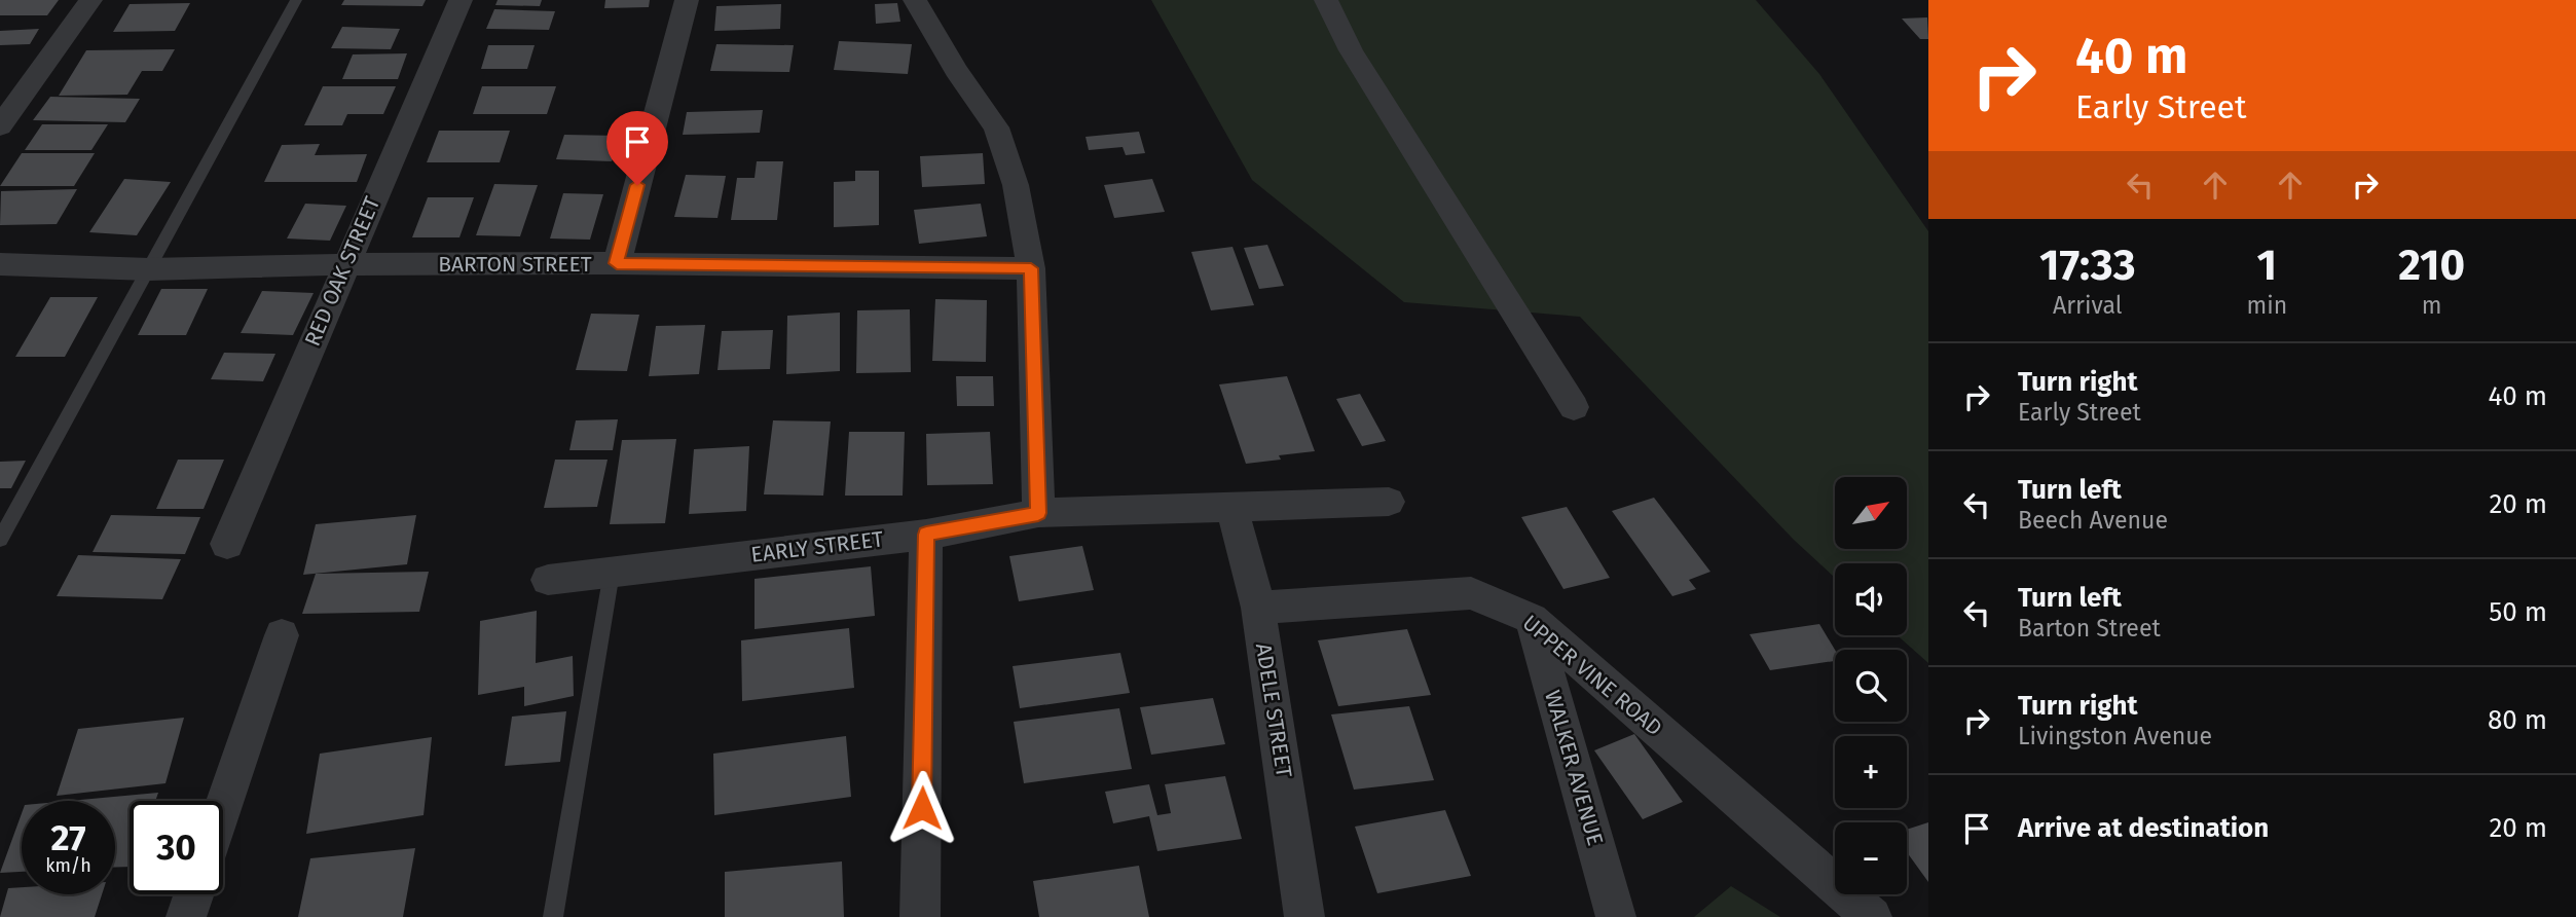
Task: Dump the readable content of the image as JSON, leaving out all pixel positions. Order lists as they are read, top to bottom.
{
  "streets": {
    "street": [
      "BARTON STREET",
      "RED OAK STREET",
      "EARLY STREET",
      "UPPER VINE ROAD",
      "ADELE STREET",
      "WALKER AVENUE"
    ]
  },
  "crossings": [
    ["BARTON STREET", "RED OAK STREET"],
    ["EARLY STREET", "ADELE STREET"],
    ["UPPER VINE ROAD", "ADELE STREET"],
    ["UPPER VINE ROAD", "WALKER AVENUE"]
  ],
  "north": "top right",
  "page": {
    "turn": ["40 m", "Early Street"],
    "eta": [
      "17:33",
      "Arrival",
      "1",
      "min",
      "210",
      "m"
    ],
    "list": [
      {
        "name": "Turn right",
        "note": "Early Street",
        "value": "40 m"
      },
      {
        "name": "Turn left",
        "note": "Beech Avenue",
        "value": "20 m"
      },
      {
        "name": "Turn left",
        "note": "Barton Street",
        "value": "50 m"
      },
      {
        "name": "Turn right",
        "note": "Livingston Avenue",
        "value": "80 m"
      },
      {
        "name": "Arrive at destination",
        "value": "20 m"
      }
    ],
    "map_buttons": ["+", "−"],
    "speed": "27 km/h",
    "limit": "30"
  }
}
